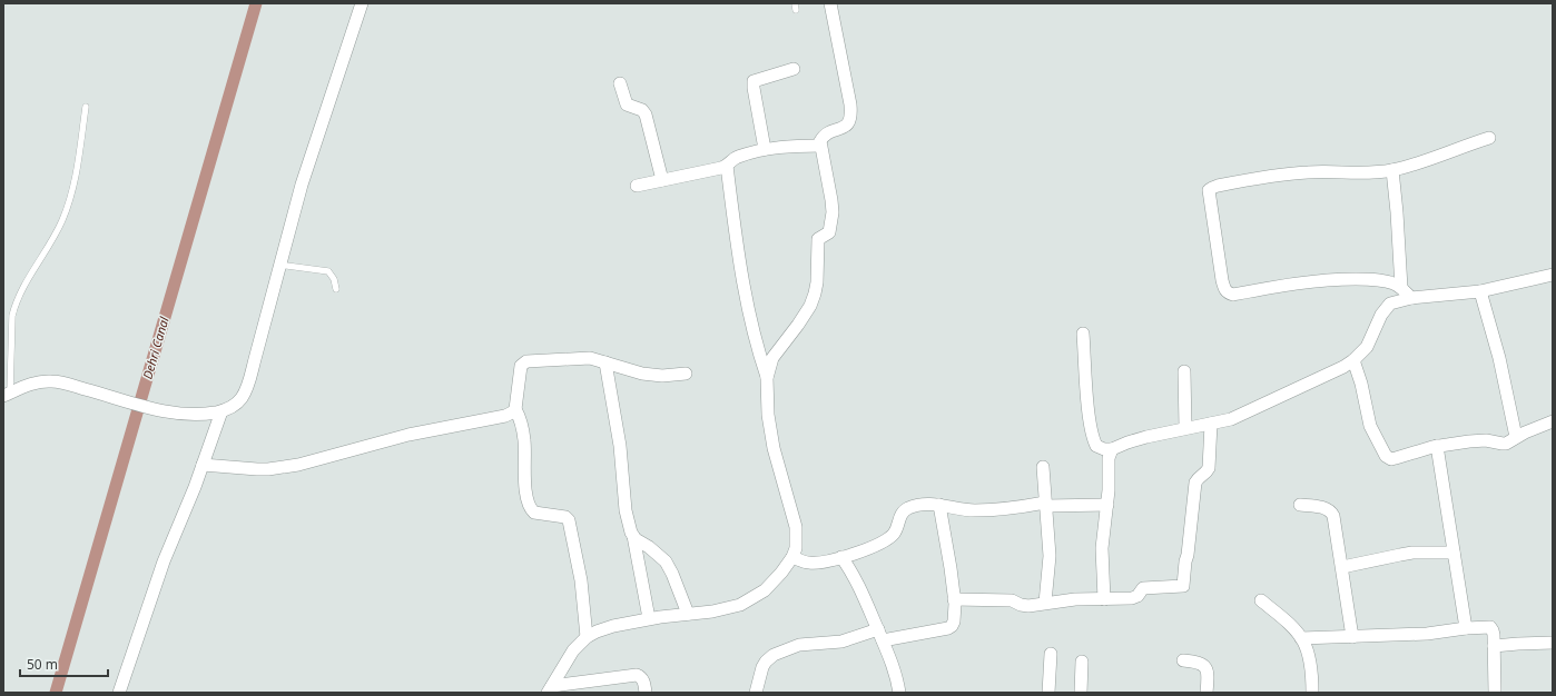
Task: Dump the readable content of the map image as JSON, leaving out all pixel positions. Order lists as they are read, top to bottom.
{
  "water": ["Dehri Canal"],
  "scale_bar": "50 m"
}
